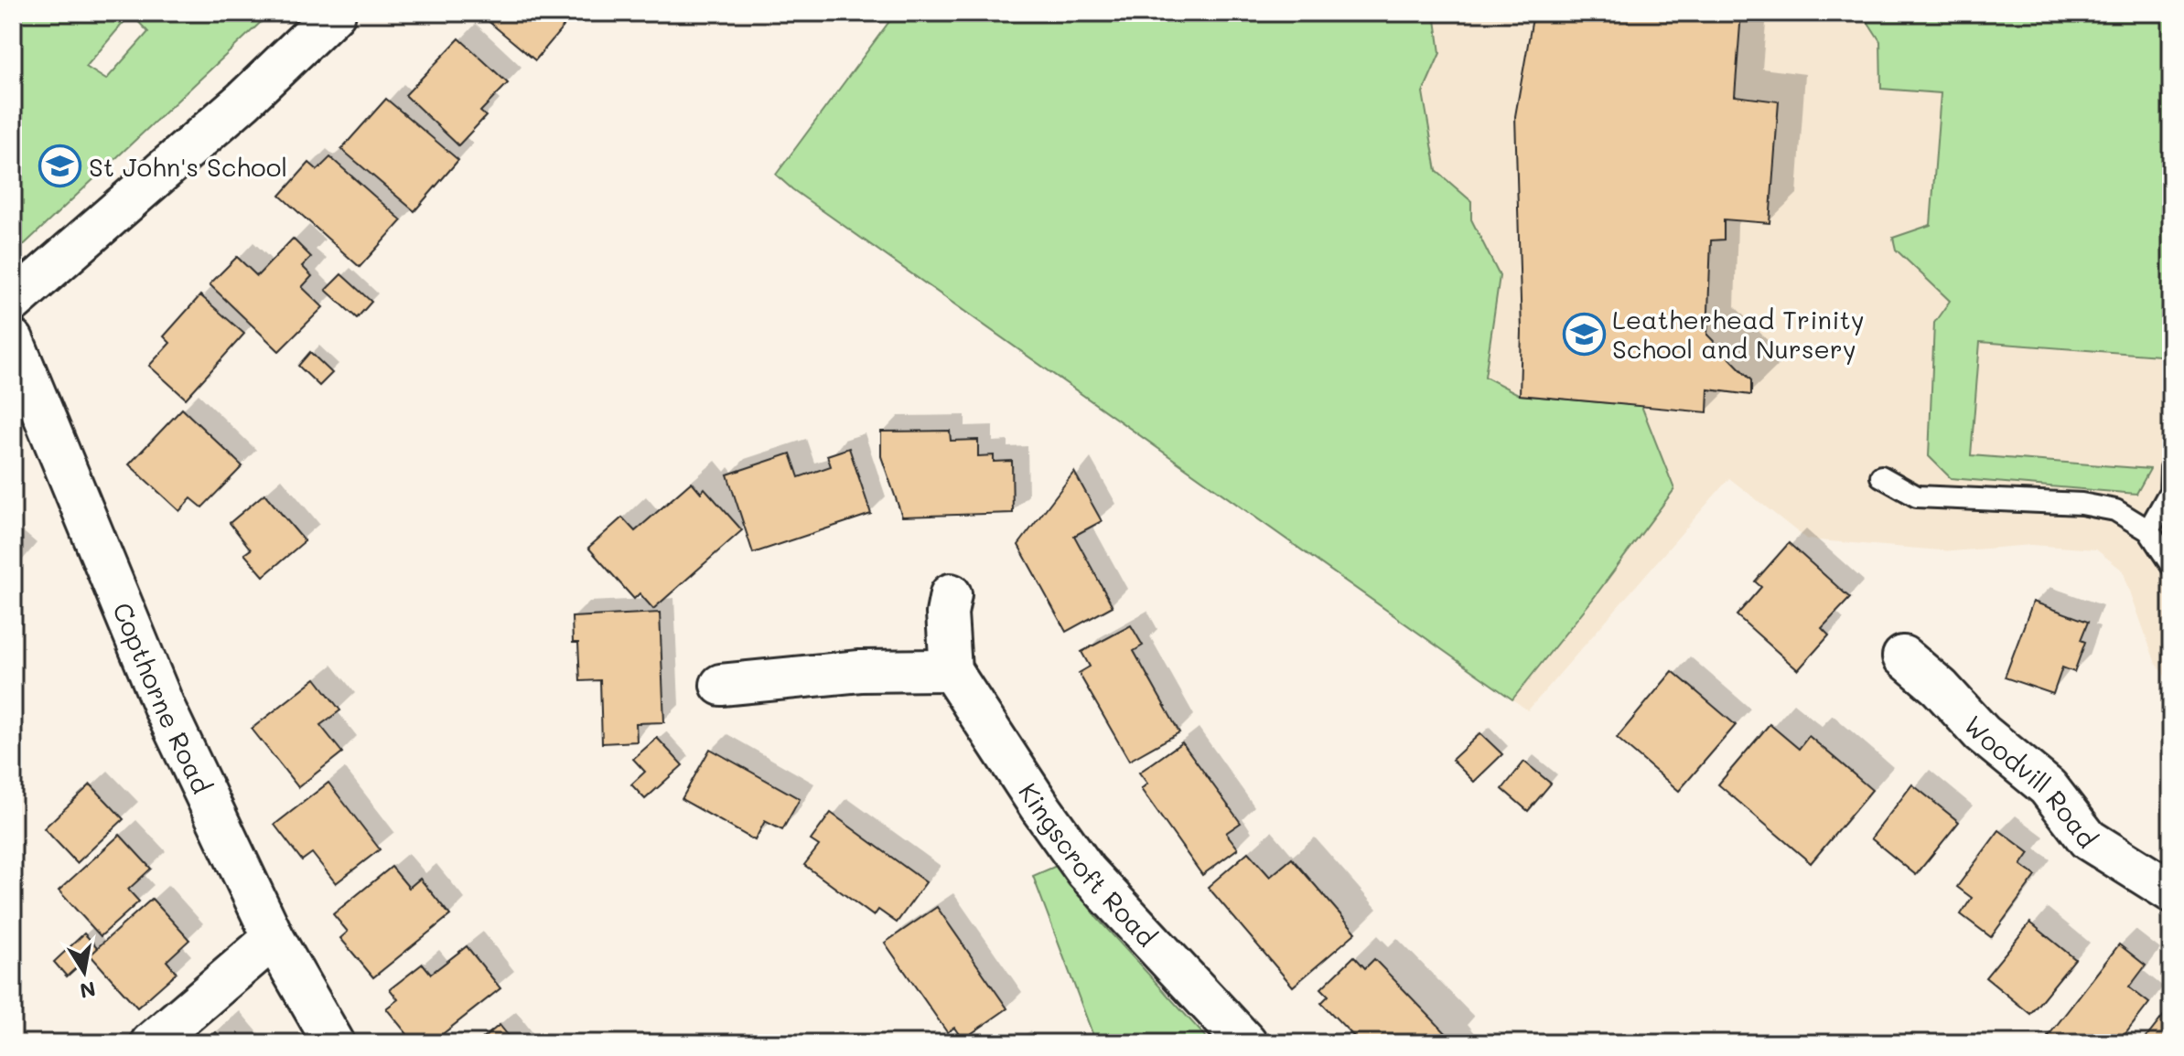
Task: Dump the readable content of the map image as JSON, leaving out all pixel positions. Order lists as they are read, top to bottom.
{
  "streets": {
    "street": ["Copthorne Road", "Woodvill Road", "Kingscroft Road"]
  },
  "places": {
    "school or university": ["St John's School", "Leatherhead Trinity School and Nursery"]
  },
  "north": "bottom"
}
